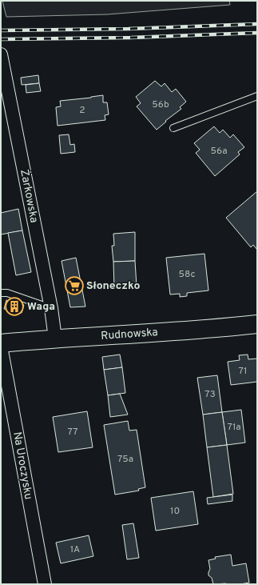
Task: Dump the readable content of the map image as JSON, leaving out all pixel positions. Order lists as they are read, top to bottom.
{
  "streets": {
    "main road": ["Rudnowska"],
    "street": ["Żarkowska", "Na Uroczysku"]
  },
  "crossings": [
    ["Żarkowska", "Rudnowska"]
  ],
  "places": {
    "supermarket": ["Słoneczko"],
    "building": ["Waga"]
  },
  "house_numbers": [
    "56b",
    "2",
    "56a",
    "58c",
    "71",
    "73",
    "71a",
    "77",
    "75a",
    "10",
    "1A"
  ]
}
